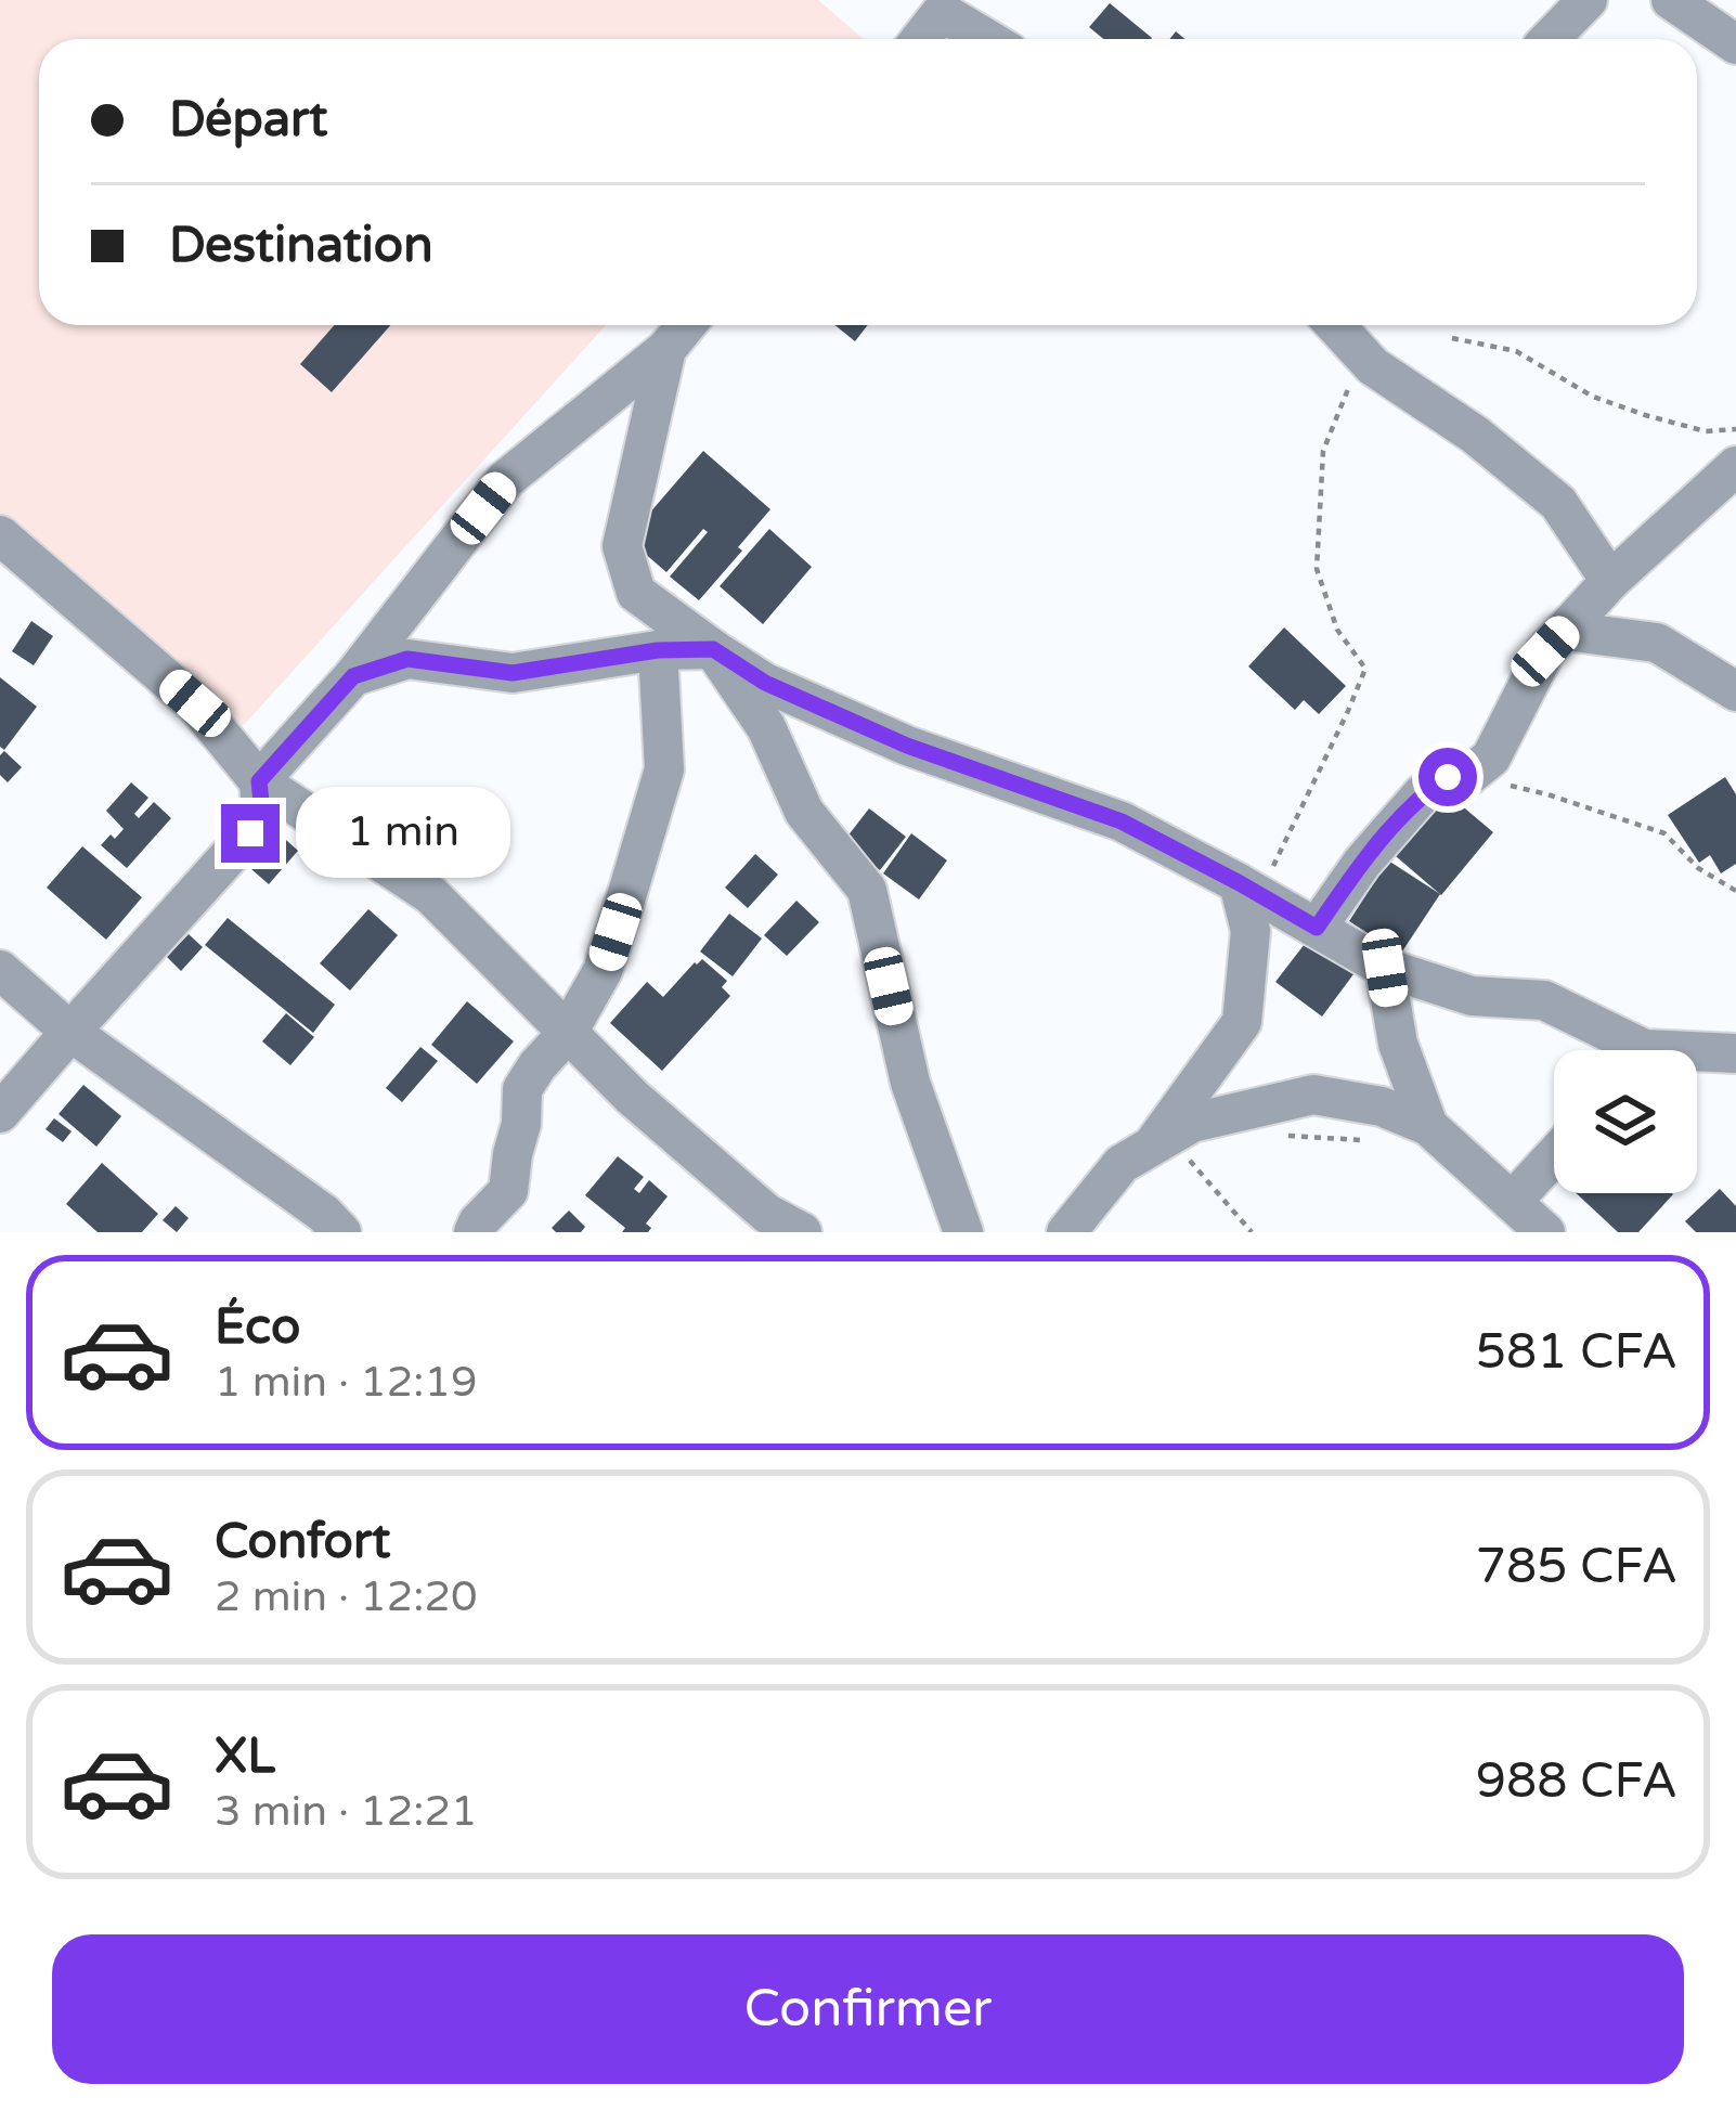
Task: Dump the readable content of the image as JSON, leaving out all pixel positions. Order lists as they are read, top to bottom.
{
  "page": {
    "banner": ["Départ", "Destination"],
    "bubble": "1 min",
    "list": [
      {
        "name": "Éco",
        "note": "1 min · 12:19",
        "value": "581 CFA"
      },
      {
        "name": "Confort",
        "note": "2 min · 12:20",
        "value": "785 CFA"
      },
      {
        "name": "XL",
        "note": "3 min · 12:21",
        "value": "988 CFA"
      }
    ],
    "buttons": "Confirmer"
  }
}
